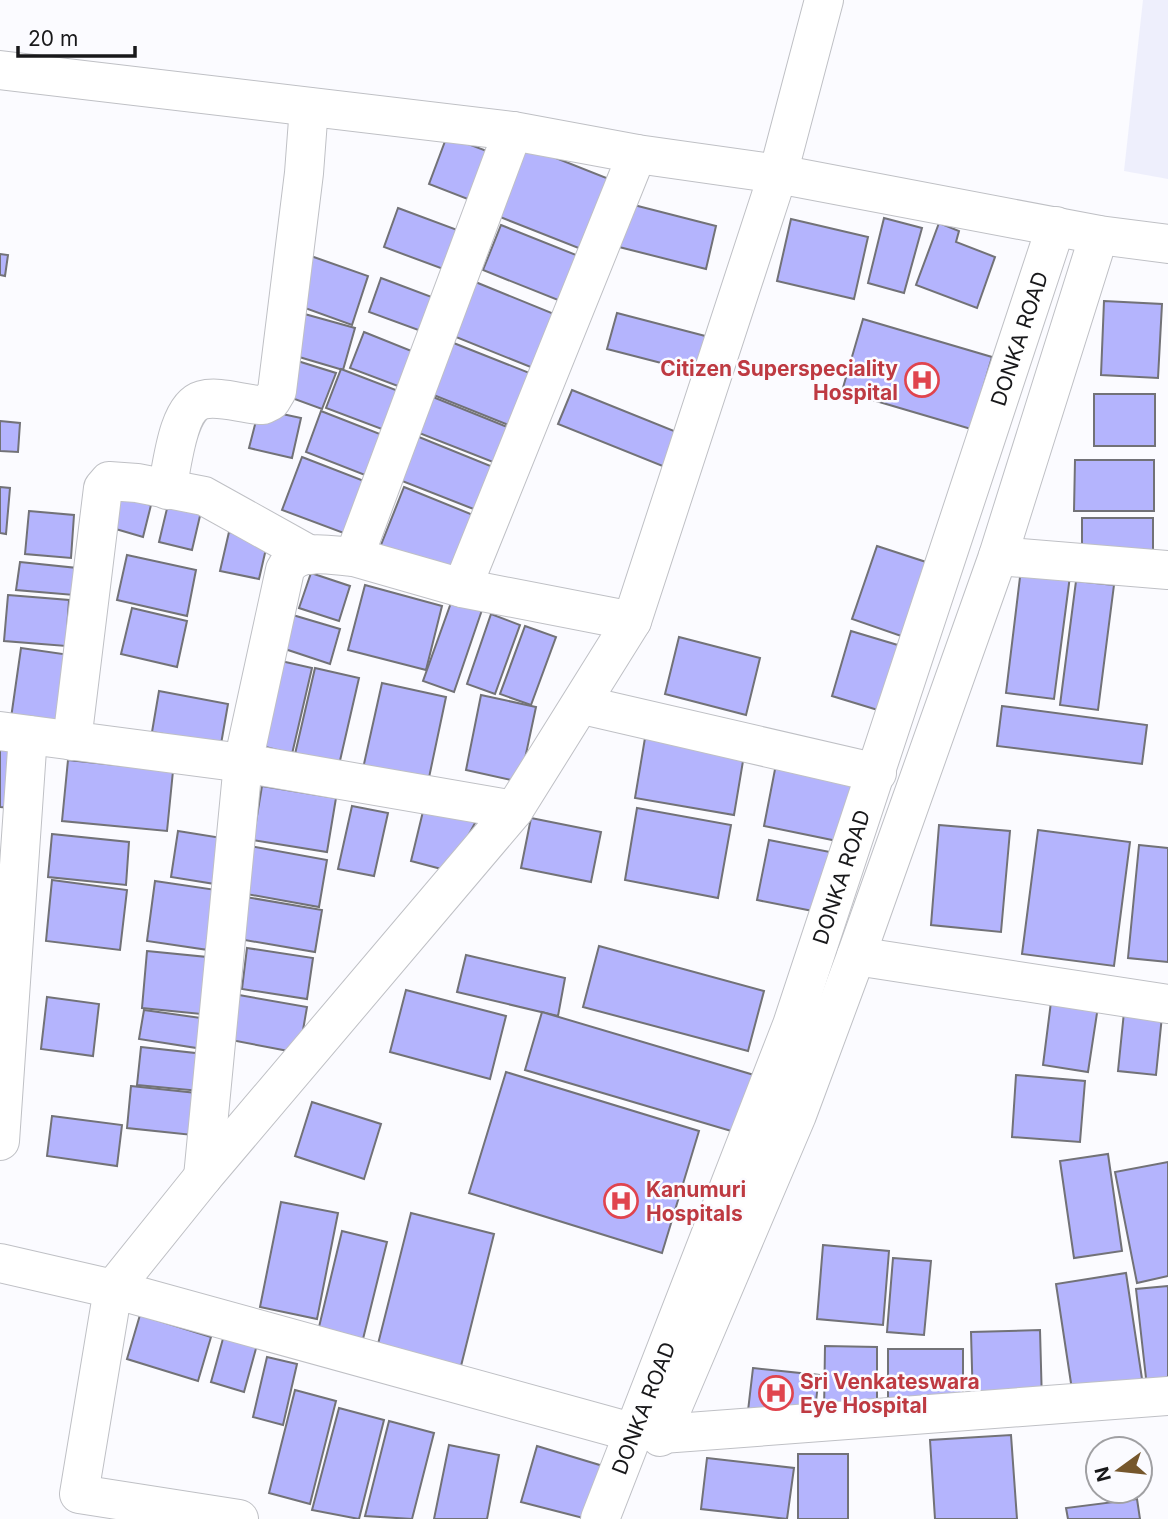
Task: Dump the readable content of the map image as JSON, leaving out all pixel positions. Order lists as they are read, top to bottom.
{
  "streets": {
    "street": ["DONKA ROAD"]
  },
  "places": {
    "hospital": ["Citizen Superspeciality Hospital", "Kanumuri Hospitals", "Sri Venkateswara Eye Hospital"]
  },
  "scale_bar": "20 m",
  "north": "left"
}
